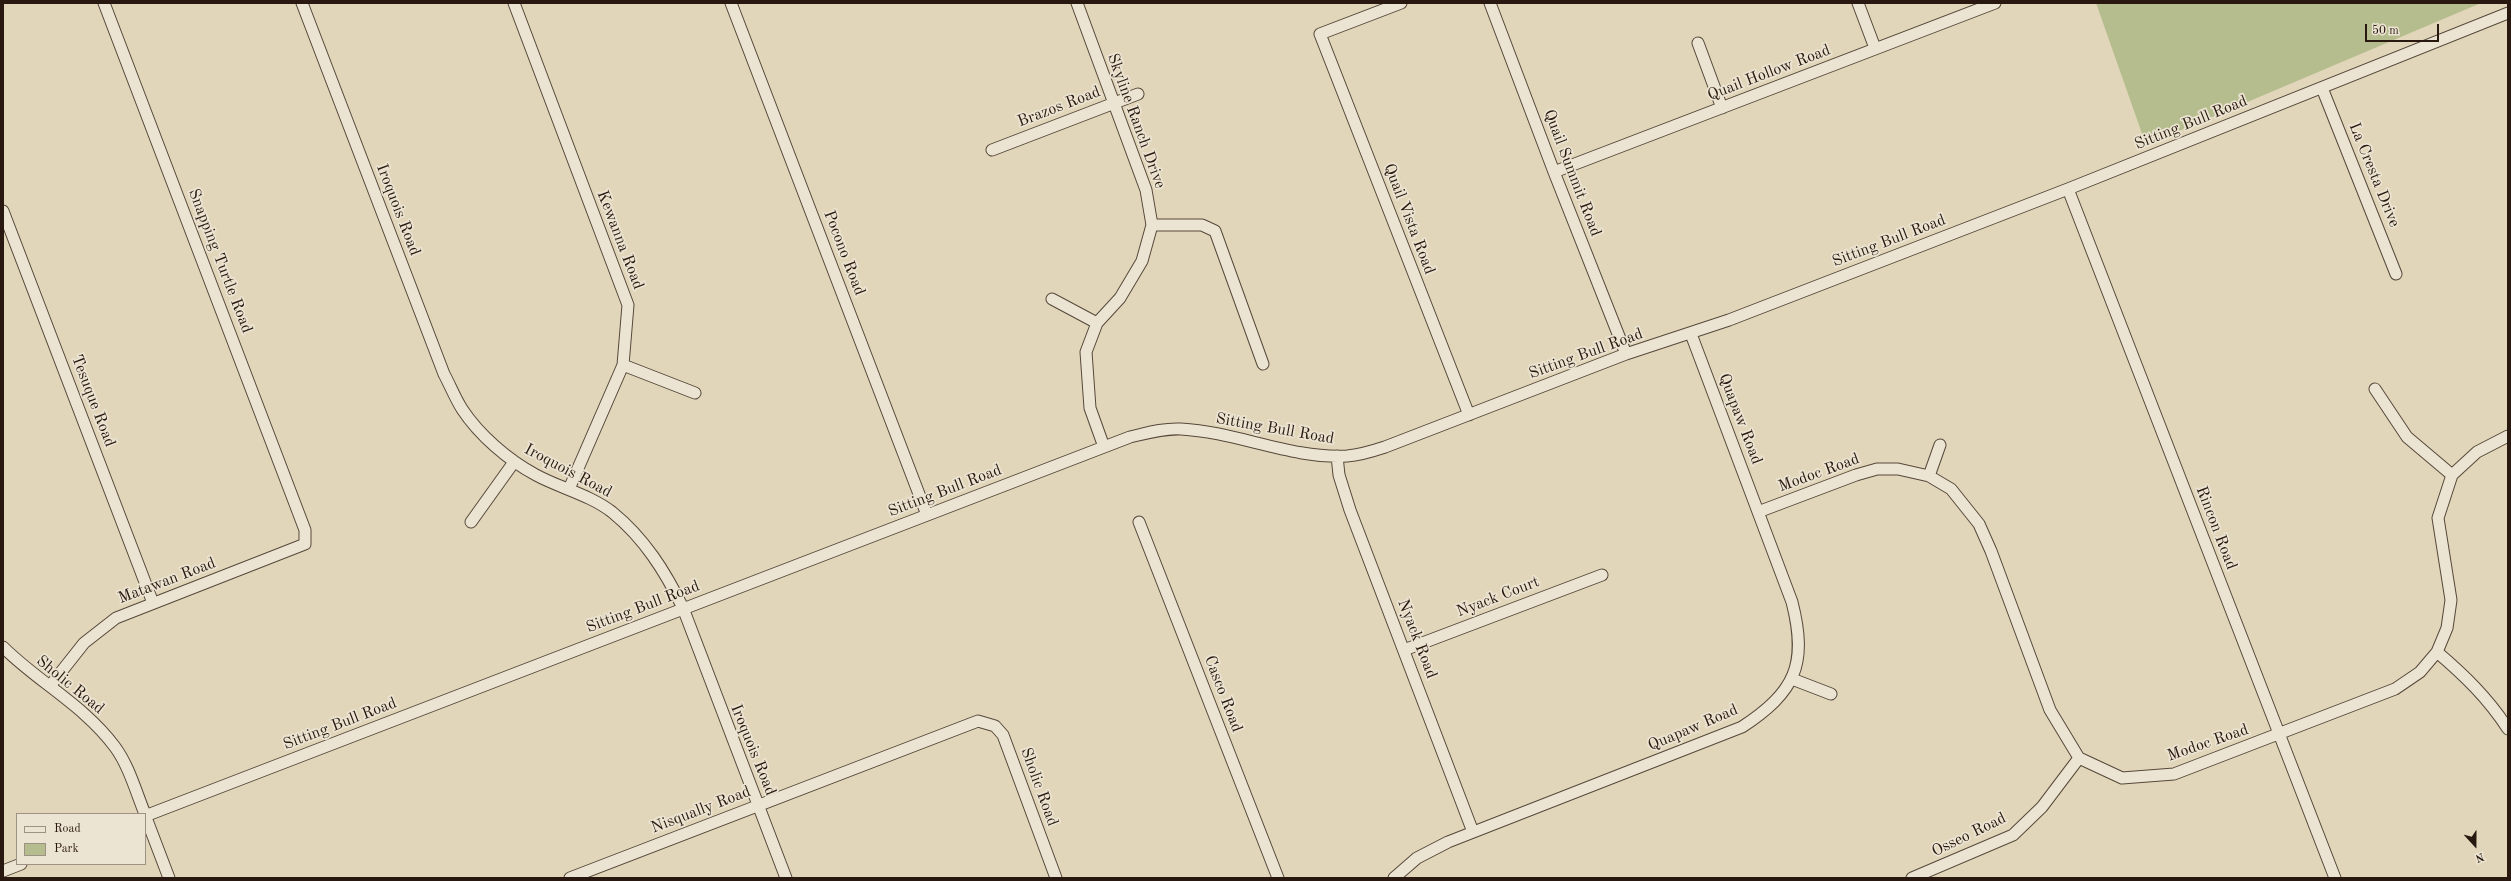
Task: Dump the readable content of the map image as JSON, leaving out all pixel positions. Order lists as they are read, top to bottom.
{
  "streets": {
    "street": [
      "Quail Hollow Road",
      "Brazos Road",
      "Skyline Ranch Drive",
      "Sitting Bull Road",
      "Quail Summit Road",
      "La Cresta Drive",
      "Iroquois Road",
      "Quail Vista Road",
      "Kewanna Road",
      "Pocono Road",
      "Snapping Turtle Road",
      "Tesuque Road",
      "Quapaw Road",
      "Modoc Road",
      "Rincon Road",
      "Matawan Road",
      "Nyack Court",
      "Nyack Road",
      "Sholic Road",
      "Casco Road",
      "Nisqually Road",
      "Osseo Road"
    ]
  },
  "crossings": [
    ["Quail Hollow Road", "Quail Summit Road"],
    ["Brazos Road", "Skyline Ranch Drive"],
    ["Skyline Ranch Drive", "Sitting Bull Road"],
    ["Sitting Bull Road", "Quail Summit Road"],
    ["Sitting Bull Road", "La Cresta Drive"],
    ["Sitting Bull Road", "Iroquois Road"],
    ["Sitting Bull Road", "Quail Vista Road"],
    ["Sitting Bull Road", "Pocono Road"],
    ["Sitting Bull Road", "Quapaw Road"],
    ["Sitting Bull Road", "Rincon Road"],
    ["Sitting Bull Road", "Nyack Road"],
    ["Iroquois Road", "Kewanna Road"],
    ["Iroquois Road", "Nisqually Road"],
    ["Snapping Turtle Road", "Matawan Road"],
    ["Tesuque Road", "Matawan Road"],
    ["Quapaw Road", "Modoc Road"],
    ["Quapaw Road", "Nyack Road"],
    ["Modoc Road", "Rincon Road"],
    ["Modoc Road", "Osseo Road"],
    ["Matawan Road", "Sholic Road"],
    ["Nyack Court", "Nyack Road"],
    ["Sholic Road", "Nisqually Road"]
  ],
  "legend": ["Road", "Park"],
  "scale_bar": "50 m",
  "north": "bottom"
}
